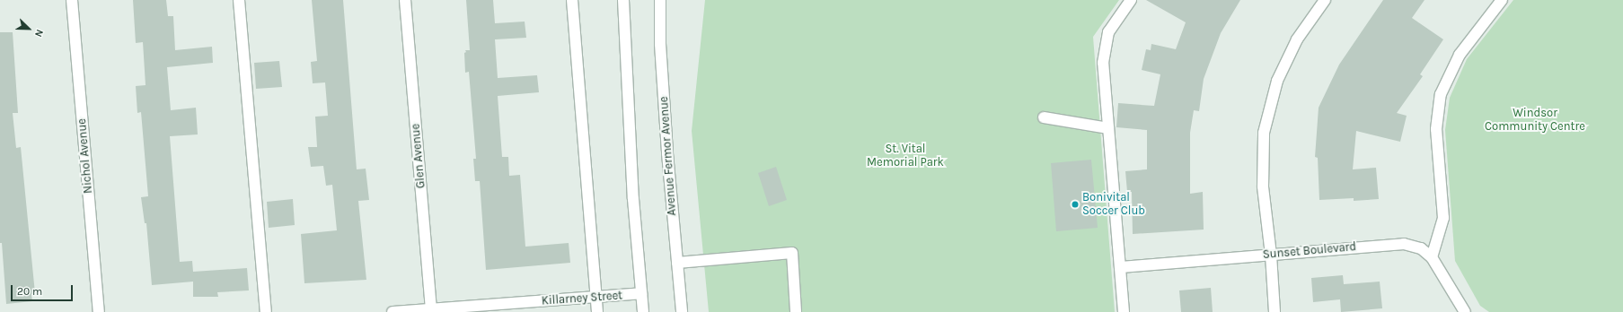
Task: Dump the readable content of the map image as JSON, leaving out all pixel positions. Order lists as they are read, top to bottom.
{
  "streets": {
    "street": [
      "Nichol Avenue",
      "Glen Avenue",
      "Avenue Fermor Avenue",
      "Sunset Boulevard",
      "Killarney Street"
    ]
  },
  "crossings": [
    ["Glen Avenue", "Killarney Street"]
  ],
  "parks": ["Windsor Community Centre", "St. Vital Memorial Park"],
  "places": ["Bonivital Soccer Club"],
  "scale_bar": "20 m",
  "north": "bottom right"
}
